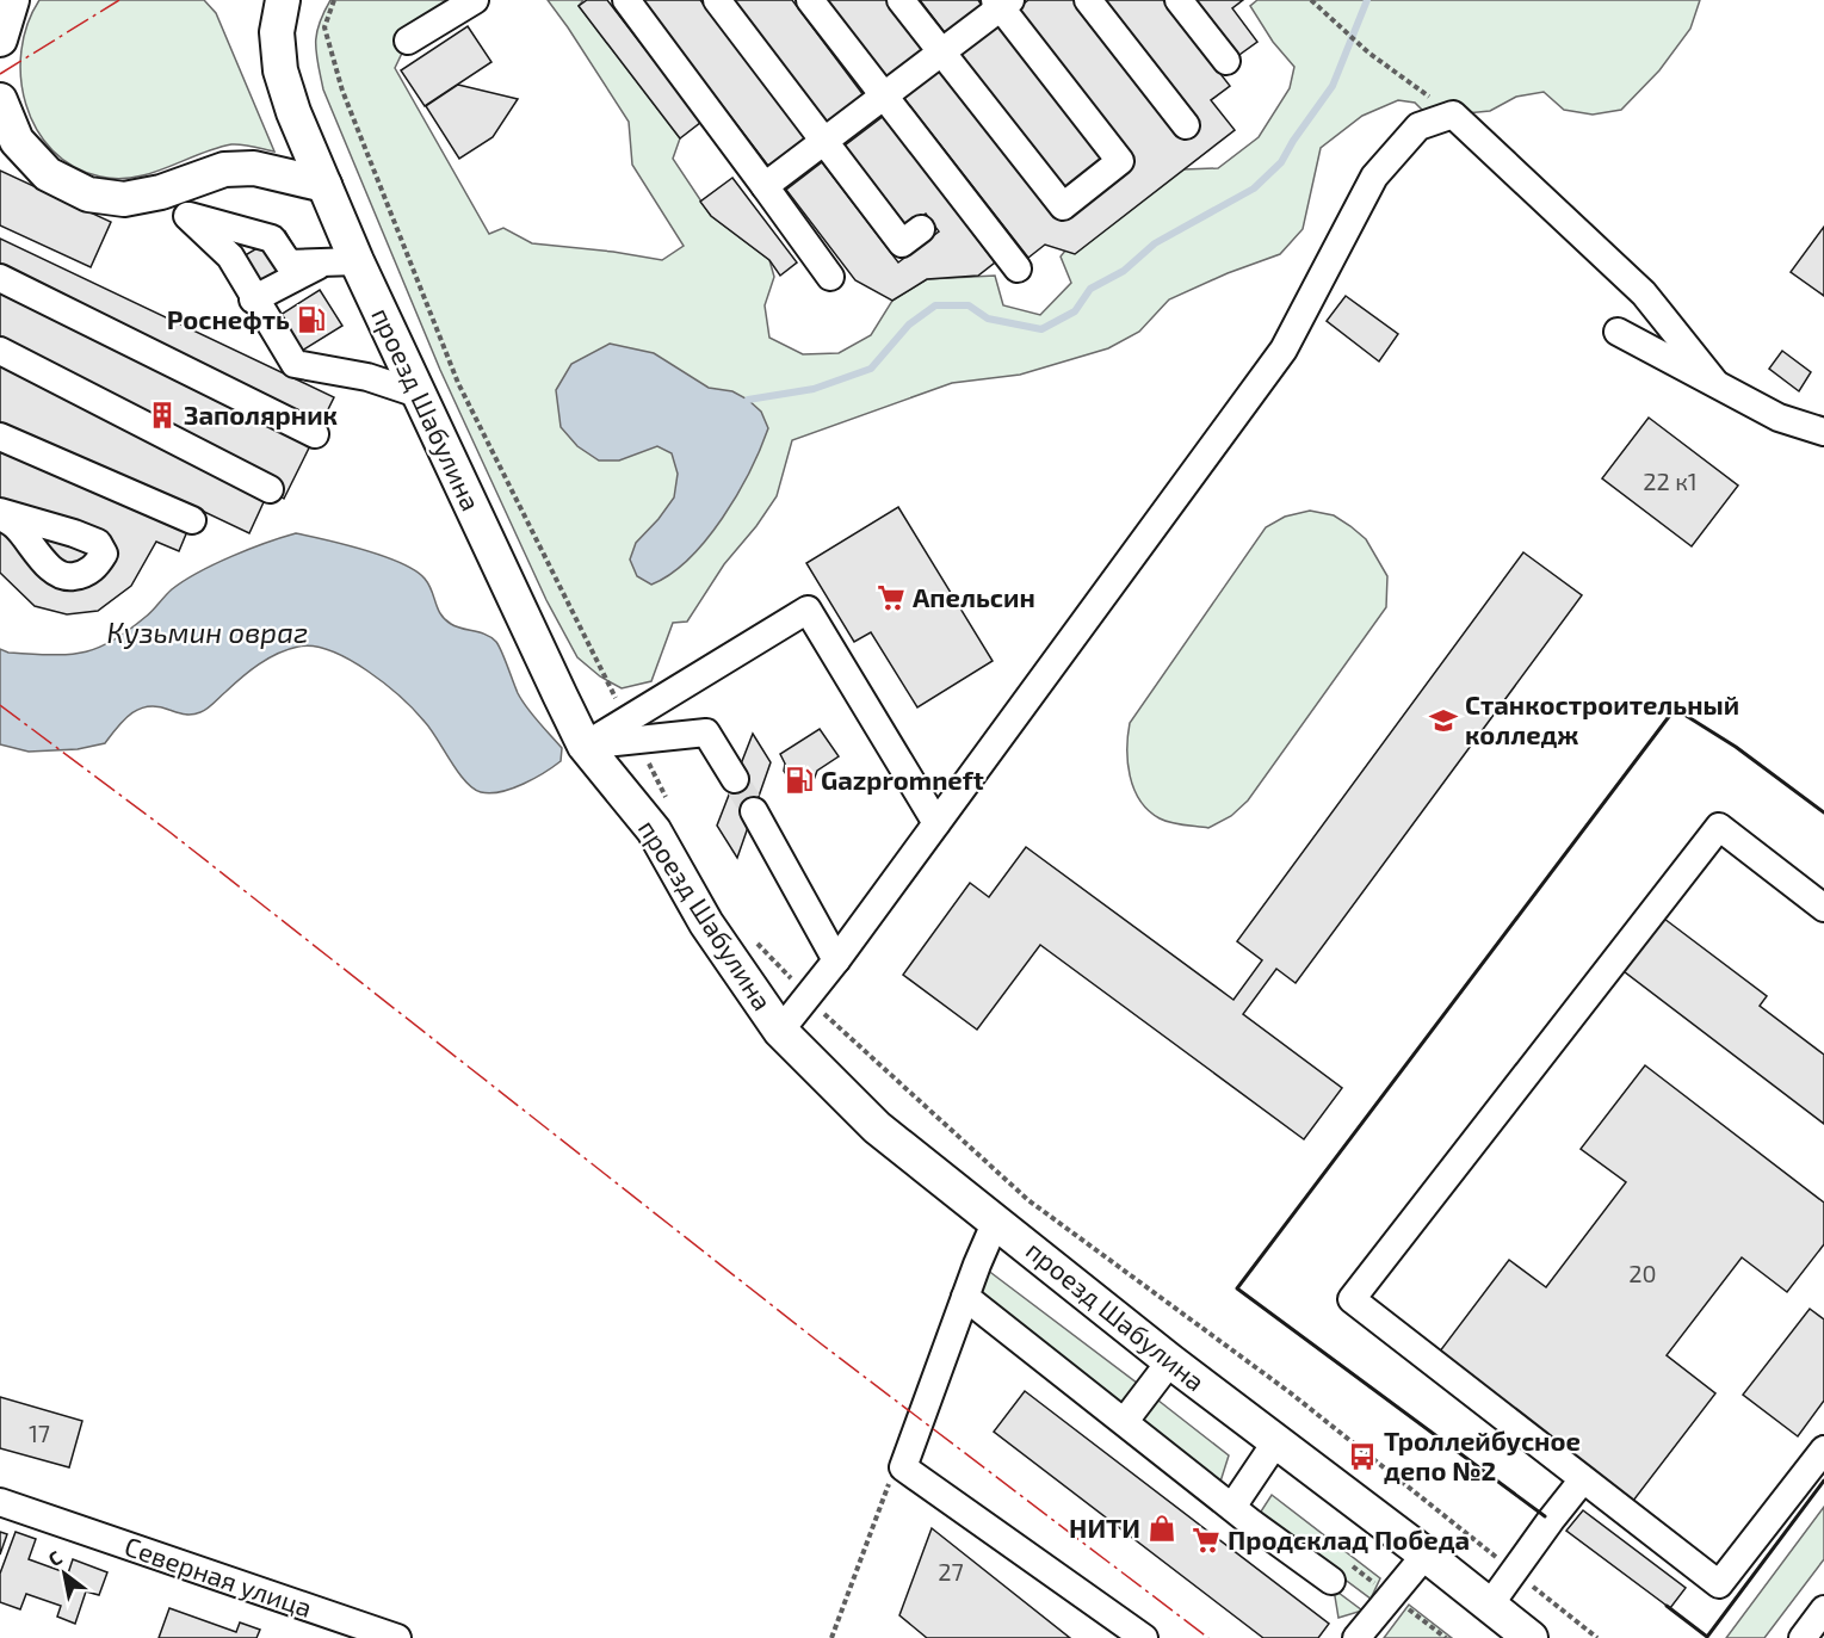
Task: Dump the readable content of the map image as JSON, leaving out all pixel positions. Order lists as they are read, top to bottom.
{
  "streets": {
    "main road": ["проезд Шабулина"],
    "street": ["Северная улица"]
  },
  "water": ["Кузьмин овраг"],
  "places": {
    "fuel station": ["Роснефть", "Gazpromneft"],
    "building": ["Заполярник"],
    "supermarket": ["Апельсин", "Продсклад Победа"],
    "school or university": ["Станкостроительный колледж"],
    "bus stop": ["Троллейбусное депо №2"],
    "shop": ["НИТИ"]
  },
  "house_numbers": [
    "22 к1",
    "20",
    "17",
    "27"
  ],
  "north": "top left"
}
